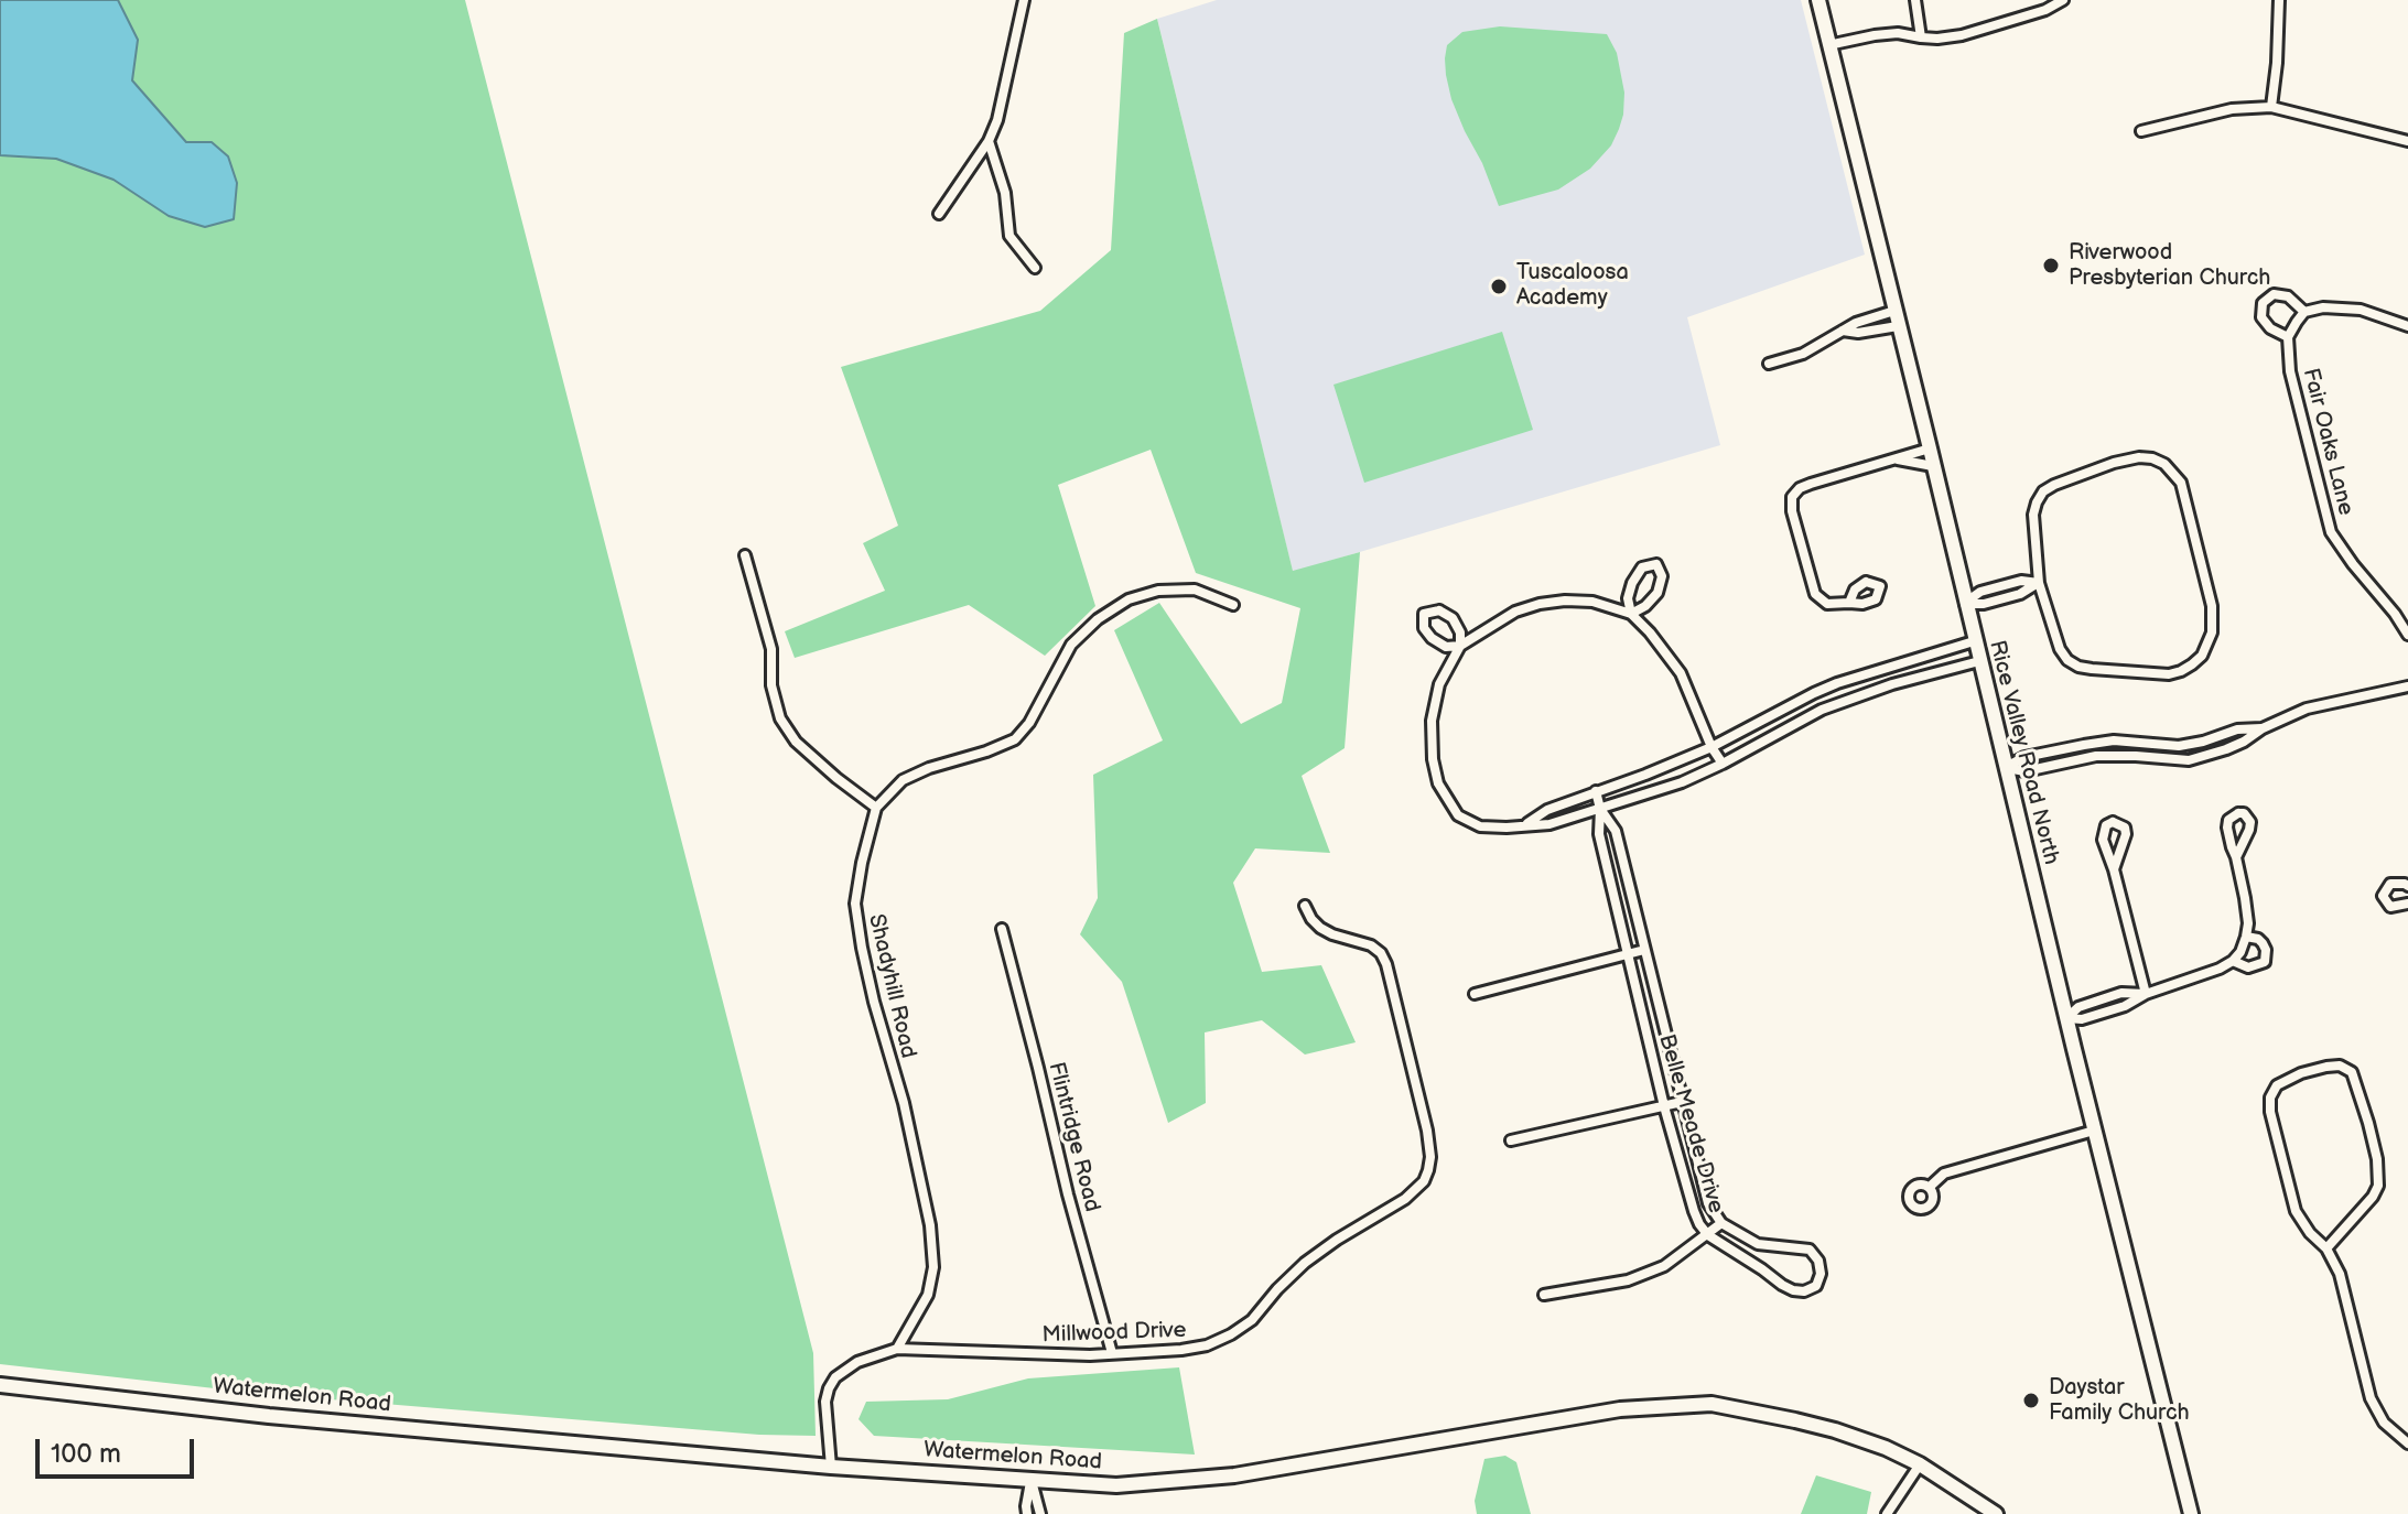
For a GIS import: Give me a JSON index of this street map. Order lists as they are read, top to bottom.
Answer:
{
  "streets": {
    "main road": ["Rice Valley Road North", "Watermelon Road"],
    "street": [
      "Fair Oaks Lane",
      "Shadyhill Road",
      "Belle Meade Drive",
      "Flintridge Road",
      "Millwood Drive"
    ]
  },
  "crossings": [
    ["Shadyhill Road", "Millwood Drive"],
    ["Flintridge Road", "Millwood Drive"],
    ["Millwood Drive", "Watermelon Road"]
  ],
  "places": ["Riverwood Presbyterian Church", "Tuscaloosa Academy", "Daystar Family Church"],
  "scale_bar": "100 m"
}
